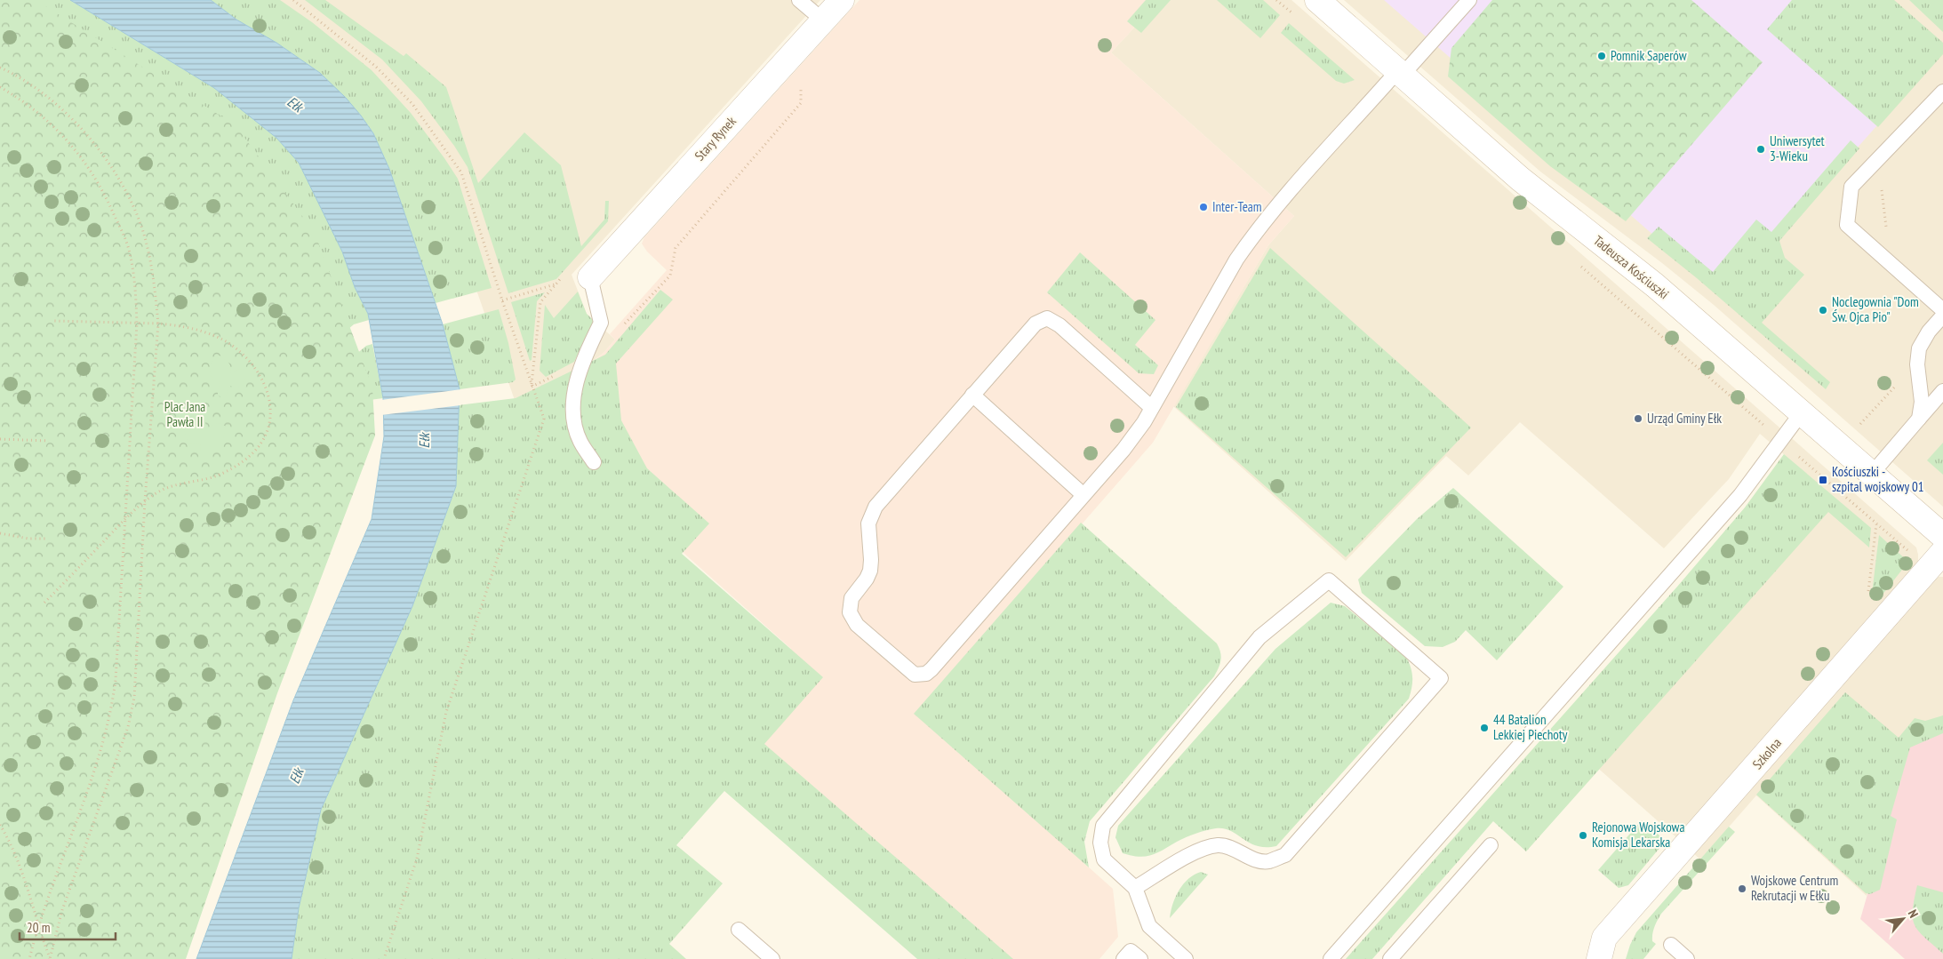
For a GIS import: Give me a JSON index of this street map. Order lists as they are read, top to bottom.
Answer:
{
  "streets": {
    "street": ["Stary Rynek", "Tadeusza Kościuszki", "Szkolna"]
  },
  "water": ["Ełk"],
  "parks": ["Plac Jana Pawła II"],
  "places": {
    "other": [
      "Pomnik Saperów",
      "Uniwersytet 3-Wieku",
      "Inter-Team",
      "Noclegownia \"Dom Św. Ojca Pio\"",
      "Urząd Gminy Ełk",
      "44 Batalion Lekkiej Piechoty",
      "Rejonowa Wojskowa Komisja Lekarska",
      "Wojskowe Centrum Rekrutacji w Ełku"
    ],
    "transit": ["Kościuszki - szpital wojskowy 01"]
  },
  "scale_bar": "20 m",
  "north": "top right"
}
